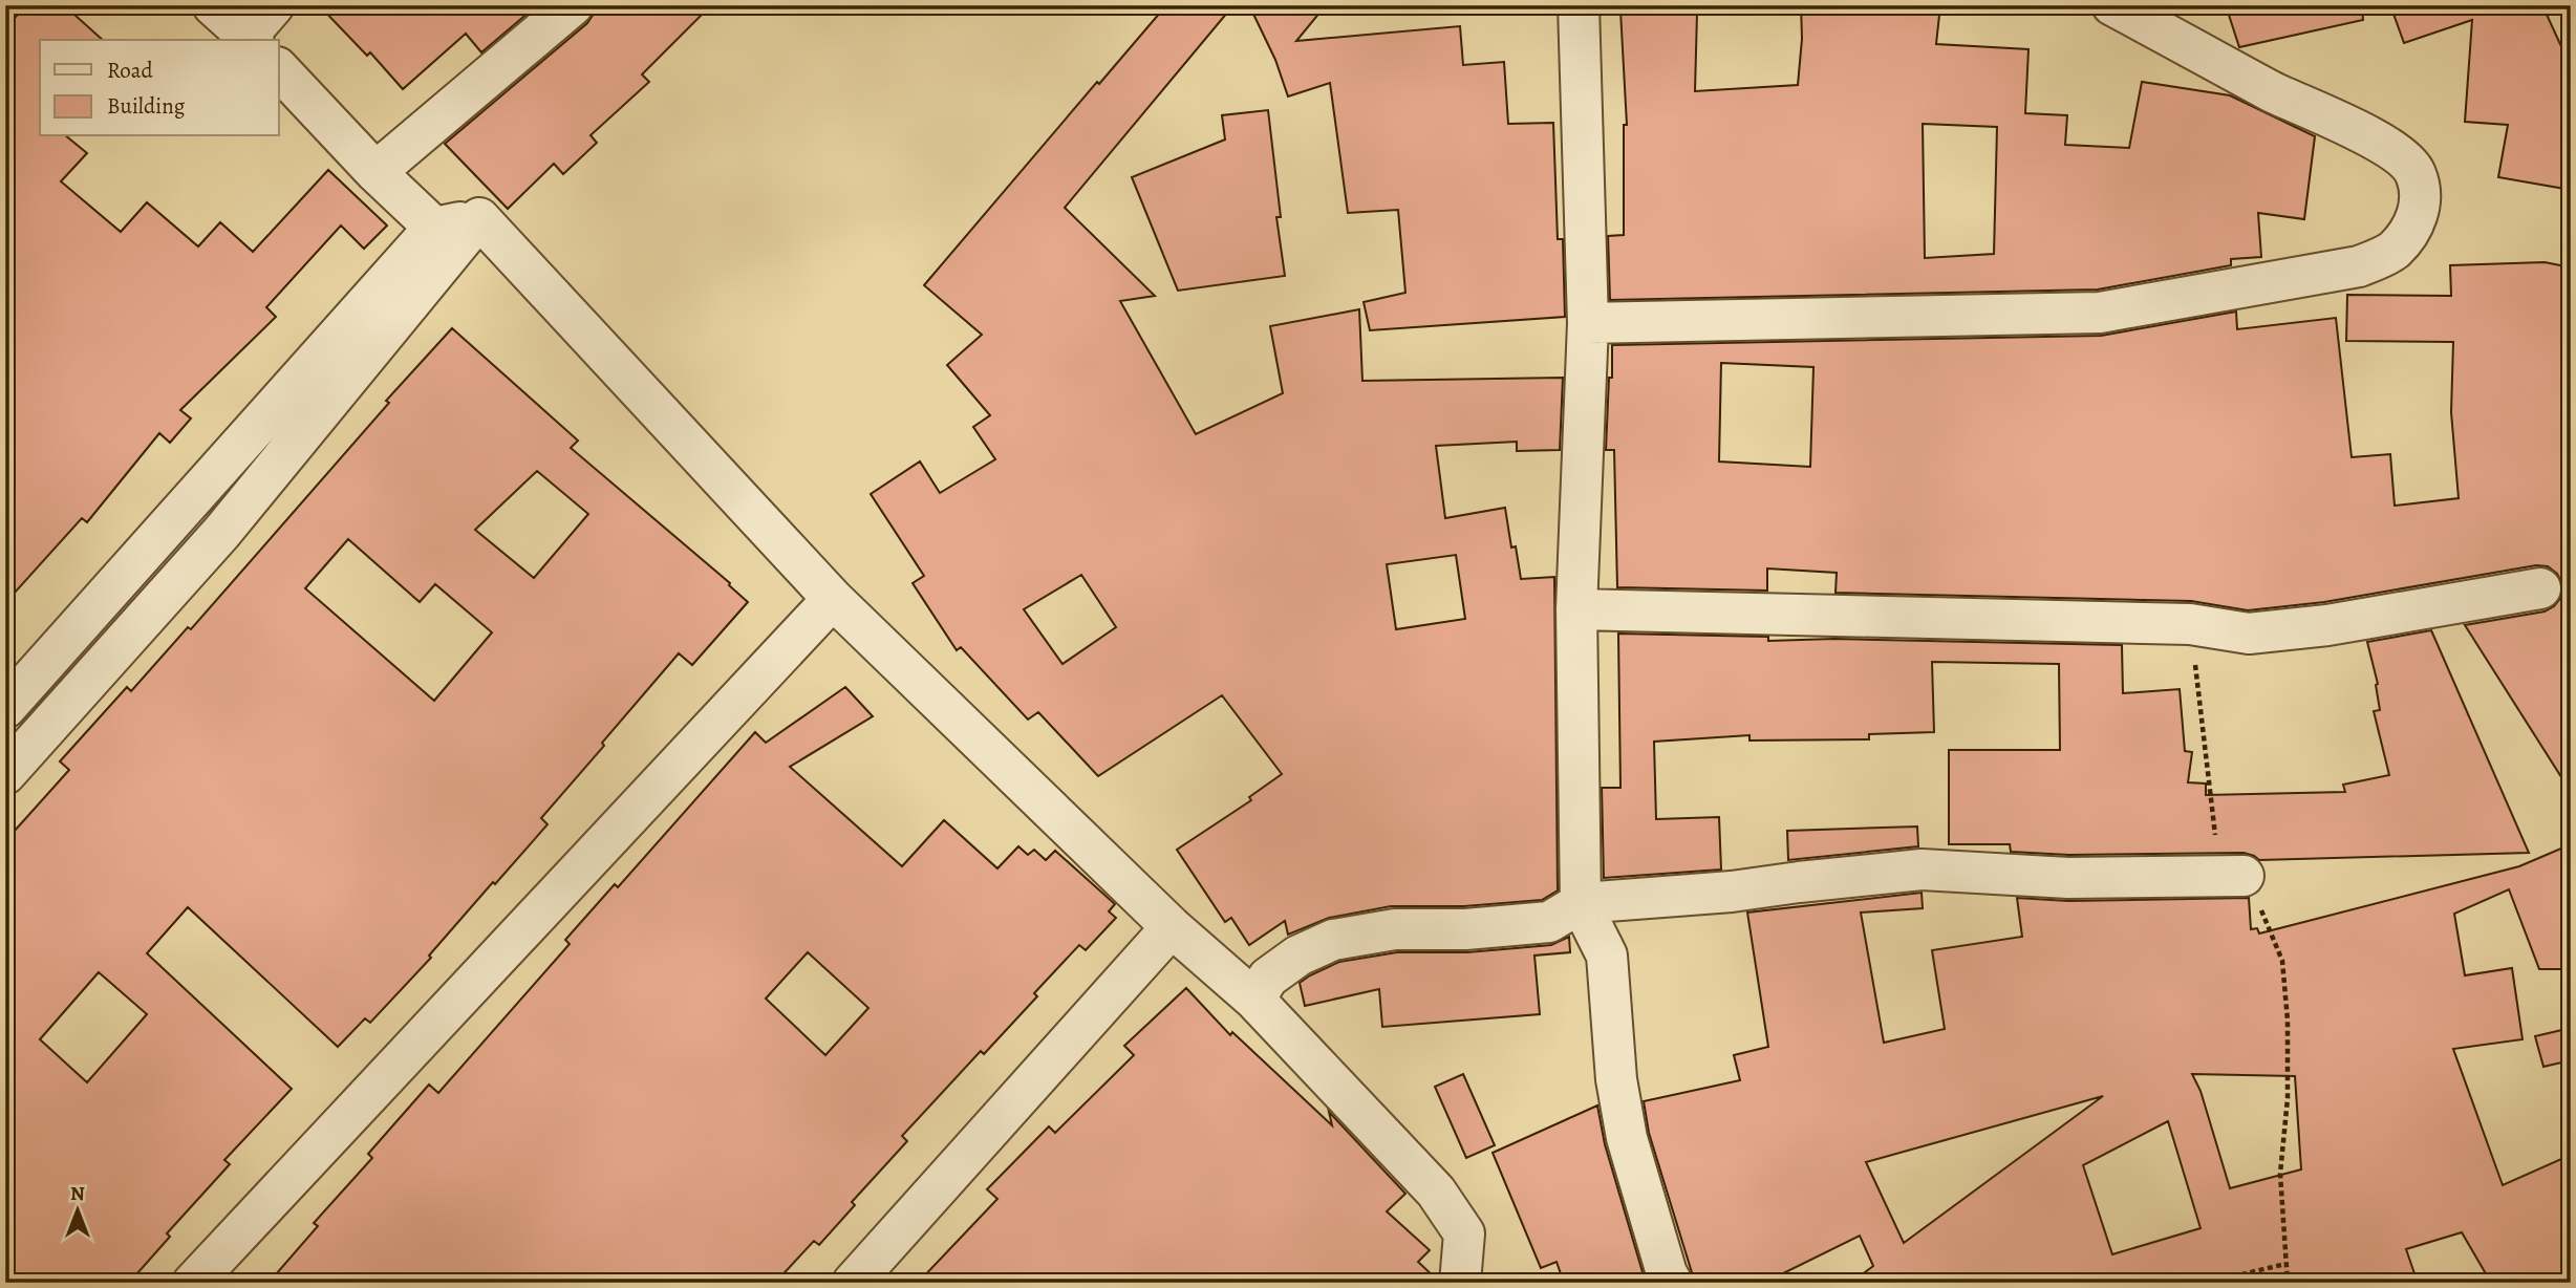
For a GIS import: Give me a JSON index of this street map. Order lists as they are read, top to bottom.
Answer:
{
  "legend": ["Road", "Building"],
  "north": "top"
}
